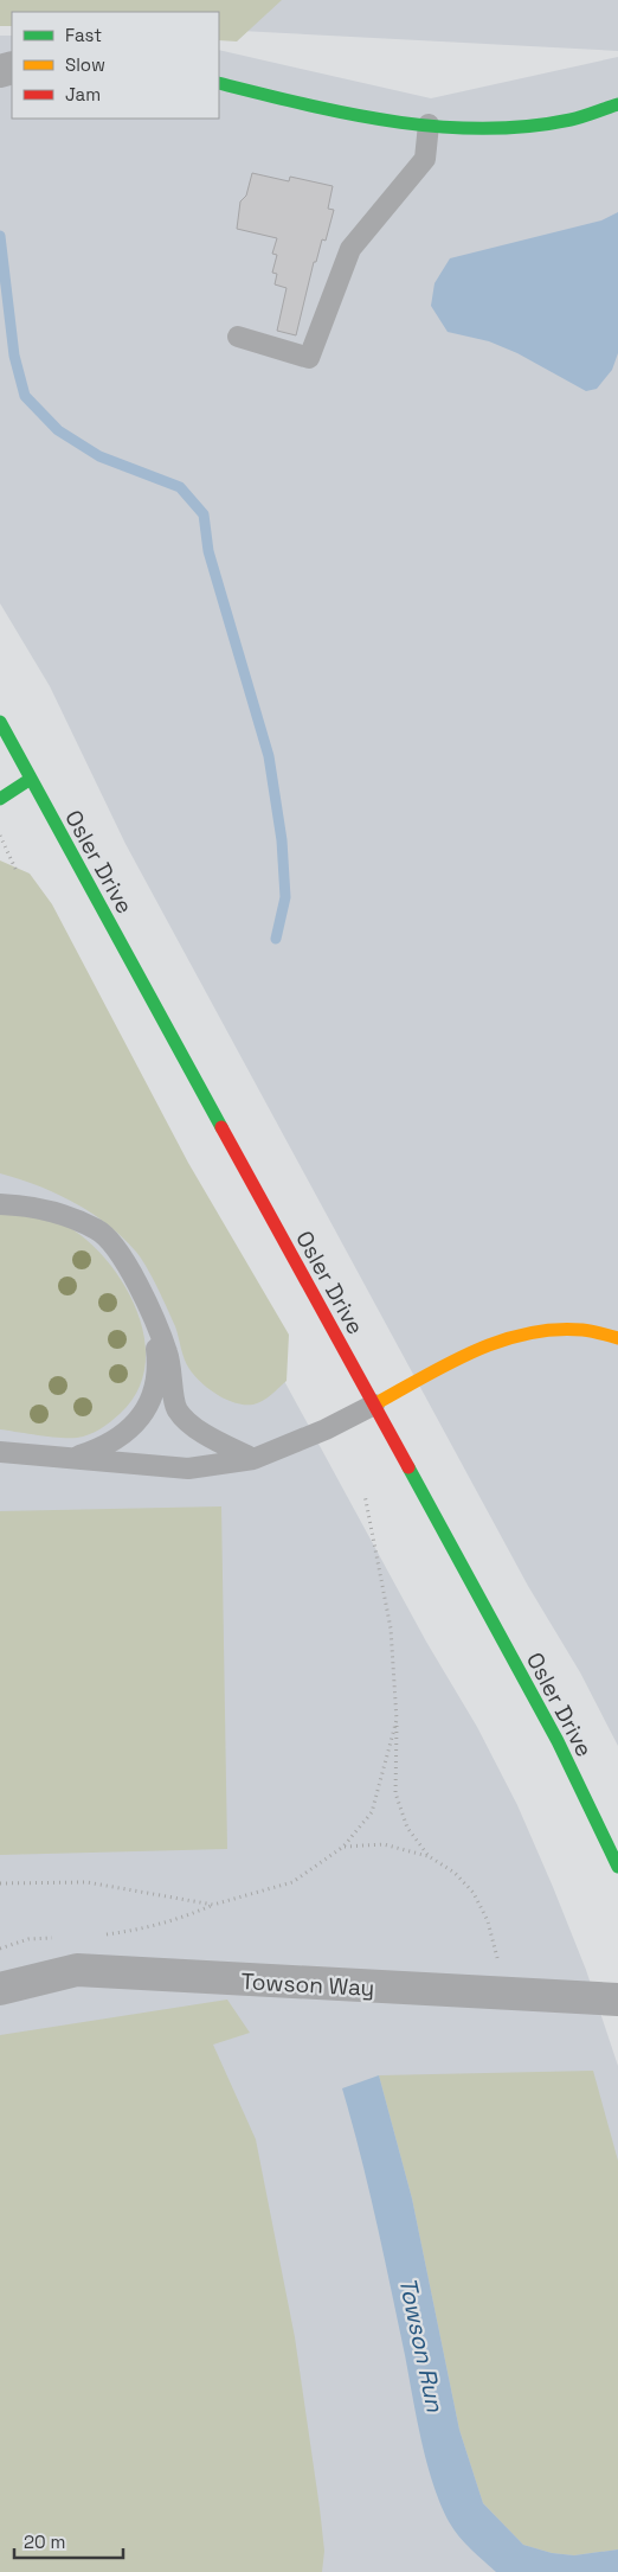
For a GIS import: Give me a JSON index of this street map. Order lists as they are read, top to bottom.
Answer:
{
  "streets": {
    "street": ["Osler Drive", "Towson Way"]
  },
  "water": ["Towson Run"],
  "legend": ["Fast", "Slow", "Jam"],
  "scale_bar": "20 m"
}
